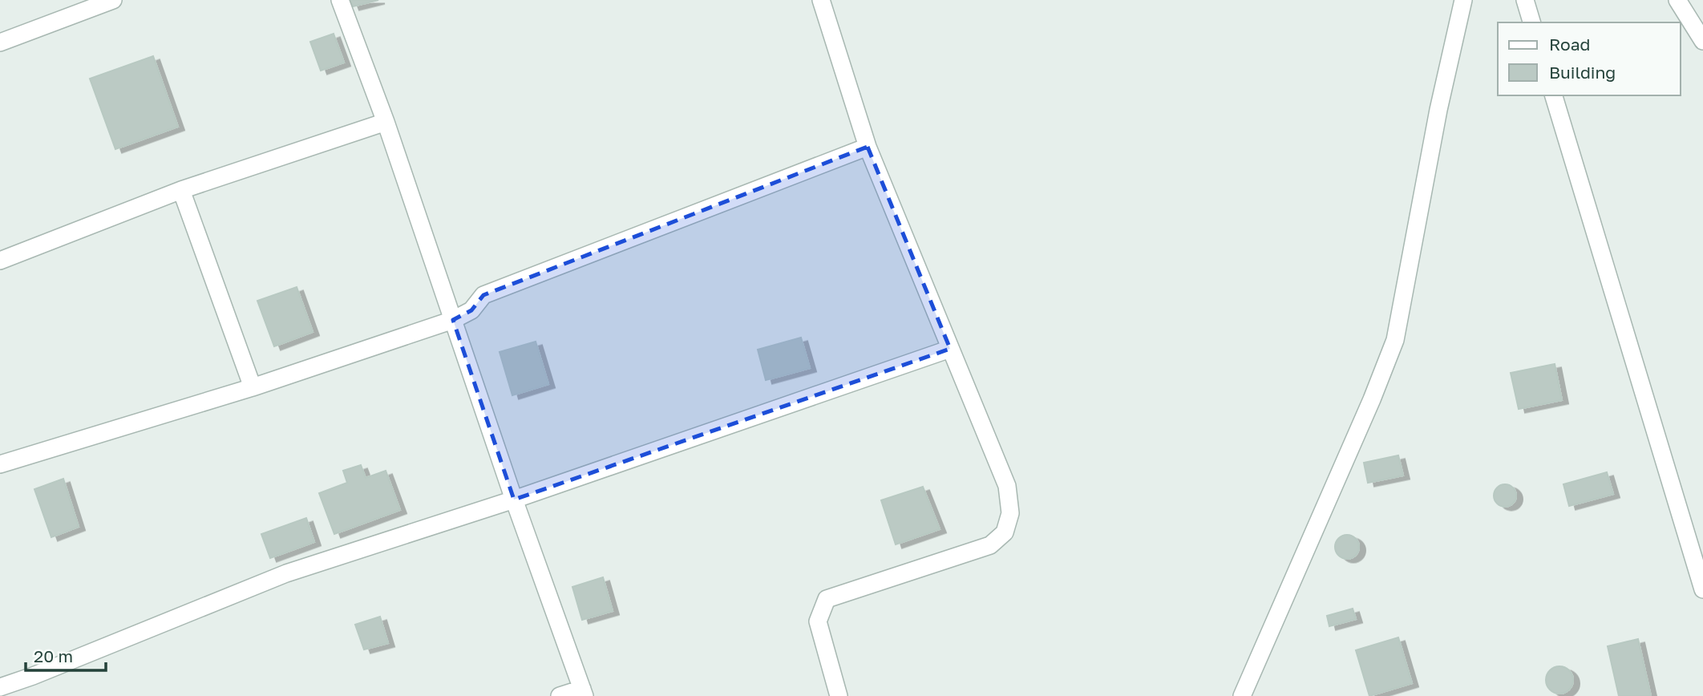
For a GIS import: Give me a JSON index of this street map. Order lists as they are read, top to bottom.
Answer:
{
  "legend": ["Road", "Building"],
  "scale_bar": "20 m"
}
